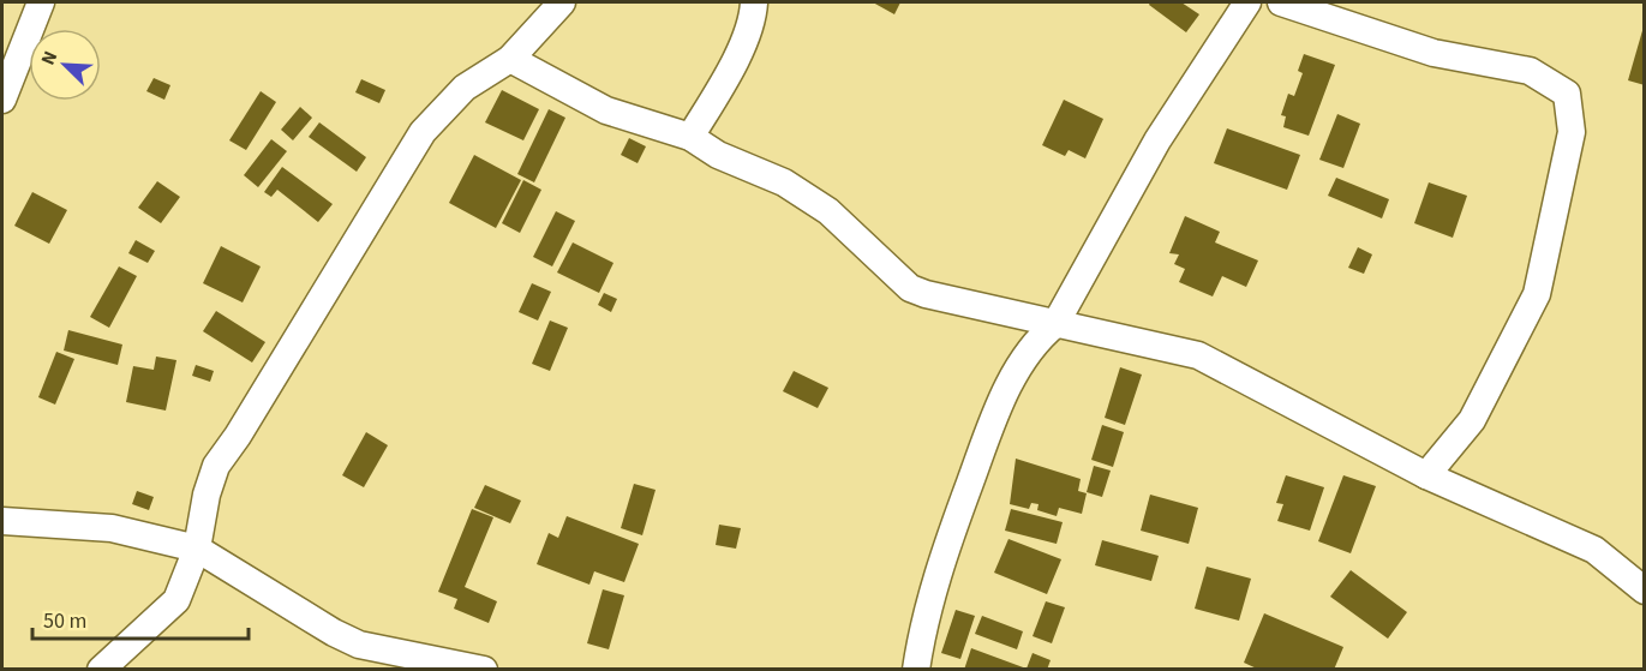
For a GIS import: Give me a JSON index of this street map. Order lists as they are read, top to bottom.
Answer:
{
  "scale_bar": "50 m",
  "north": "top left"
}
